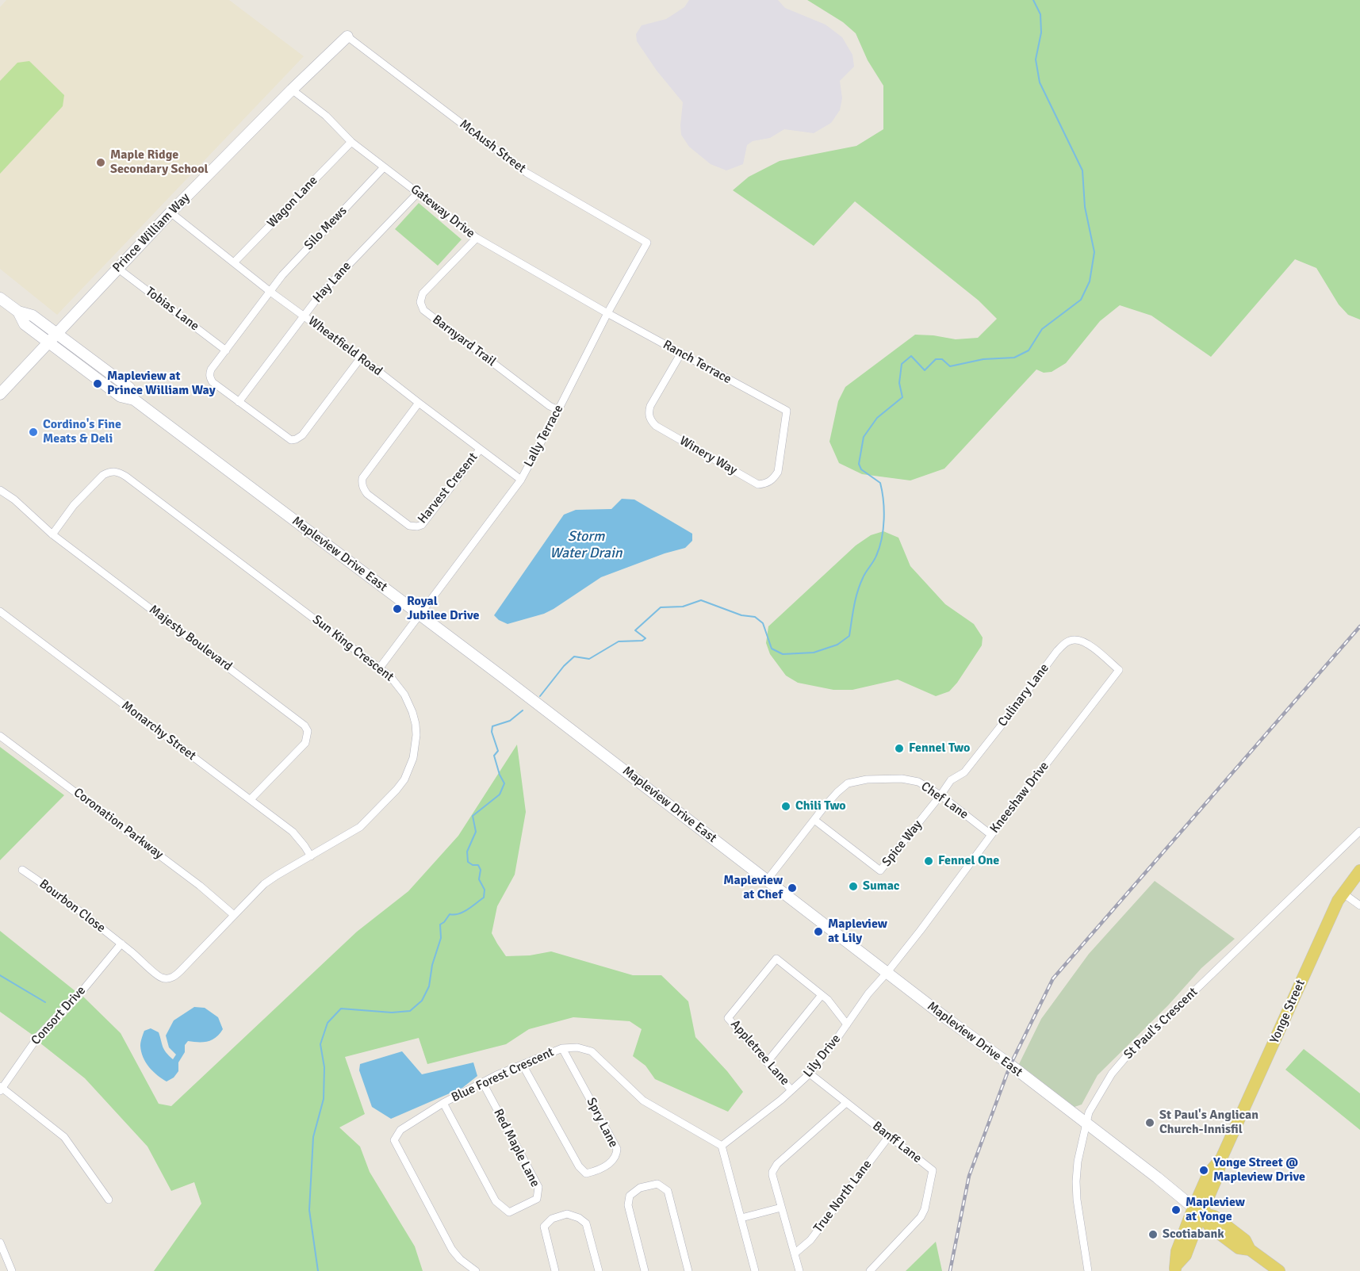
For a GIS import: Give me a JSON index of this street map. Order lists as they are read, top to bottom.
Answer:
{
  "streets": {
    "main road": ["Prince William Way", "Mapleview Drive East", "Yonge Street"],
    "street": [
      "McAush Street",
      "Wagon Lane",
      "Gateway Drive",
      "Silo Mews",
      "Hay Lane",
      "Tobias Lane",
      "Barnyard Trail",
      "Wheatfield Road",
      "Ranch Terrace",
      "Lally Terrace",
      "Winery Way",
      "Harvest Cresent",
      "Majesty Boulevard",
      "Sun King Crescent",
      "Culinary Lane",
      "Monarchy Street",
      "Kneeshaw Drive",
      "Chef Lane",
      "Coronation Parkway",
      "Spice Way",
      "Bourbon Close",
      "Consort Drive",
      "St Paul's Crescent",
      "Appletree Lane",
      "Lily Drive",
      "Blue Forest Crescent",
      "Spry Lane",
      "Banff Lane",
      "Red Maple Lane",
      "True North Lane"
    ]
  },
  "crossings": [
    ["McAush Street", "Prince William Way"],
    ["McAush Street", "Lally Terrace"],
    ["Wagon Lane", "Gateway Drive"],
    ["Wagon Lane", "Wheatfield Road"],
    ["Gateway Drive", "Silo Mews"],
    ["Gateway Drive", "Prince William Way"],
    ["Gateway Drive", "Hay Lane"],
    ["Gateway Drive", "Barnyard Trail"],
    ["Gateway Drive", "Ranch Terrace"],
    ["Gateway Drive", "Lally Terrace"],
    ["Silo Mews", "Hay Lane"],
    ["Silo Mews", "Tobias Lane"],
    ["Silo Mews", "Wheatfield Road"],
    ["Prince William Way", "Tobias Lane"],
    ["Prince William Way", "Wheatfield Road"],
    ["Prince William Way", "Mapleview Drive East"],
    ["Hay Lane", "Wheatfield Road"],
    ["Barnyard Trail", "Lally Terrace"],
    ["Wheatfield Road", "Lally Terrace"],
    ["Wheatfield Road", "Harvest Cresent"],
    ["Ranch Terrace", "Lally Terrace"],
    ["Ranch Terrace", "Winery Way"],
    ["Lally Terrace", "Mapleview Drive East"],
    ["Mapleview Drive East", "Kneeshaw Drive"],
    ["Mapleview Drive East", "Chef Lane"],
    ["Mapleview Drive East", "Yonge Street"],
    ["Mapleview Drive East", "St Paul's Crescent"],
    ["Mapleview Drive East", "Lily Drive"],
    ["Majesty Boulevard", "Sun King Crescent"],
    ["Majesty Boulevard", "Monarchy Street"],
    ["Sun King Crescent", "Monarchy Street"],
    ["Sun King Crescent", "Coronation Parkway"],
    ["Sun King Crescent", "Bourbon Close"],
    ["Sun King Crescent", "Consort Drive"],
    ["Culinary Lane", "Kneeshaw Drive"],
    ["Culinary Lane", "Chef Lane"],
    ["Culinary Lane", "Spice Way"],
    ["Kneeshaw Drive", "Chef Lane"],
    ["Kneeshaw Drive", "Lily Drive"],
    ["Chef Lane", "Spice Way"],
    ["Bourbon Close", "Consort Drive"],
    ["Appletree Lane", "Lily Drive"],
    ["Lily Drive", "Blue Forest Crescent"],
    ["Lily Drive", "Banff Lane"],
    ["Blue Forest Crescent", "Spry Lane"],
    ["Blue Forest Crescent", "Red Maple Lane"],
    ["Banff Lane", "True North Lane"]
  ],
  "water": ["Storm Water Drain"],
  "places": [
    "Maple Ridge Secondary School",
    "Mapleview at Prince William Way",
    "Cordino's Fine Meats & Deli",
    "Royal Jubilee Drive",
    "Fennel Two",
    "Chili Two",
    "Fennel One",
    "Sumac",
    "Mapleview at Chef",
    "Mapleview at Lily",
    "St Paul's Anglican Church-Innisfil",
    "Yonge Street @ Mapleview Drive",
    "Mapleview at Yonge",
    "Scotiabank"
  ]
}
